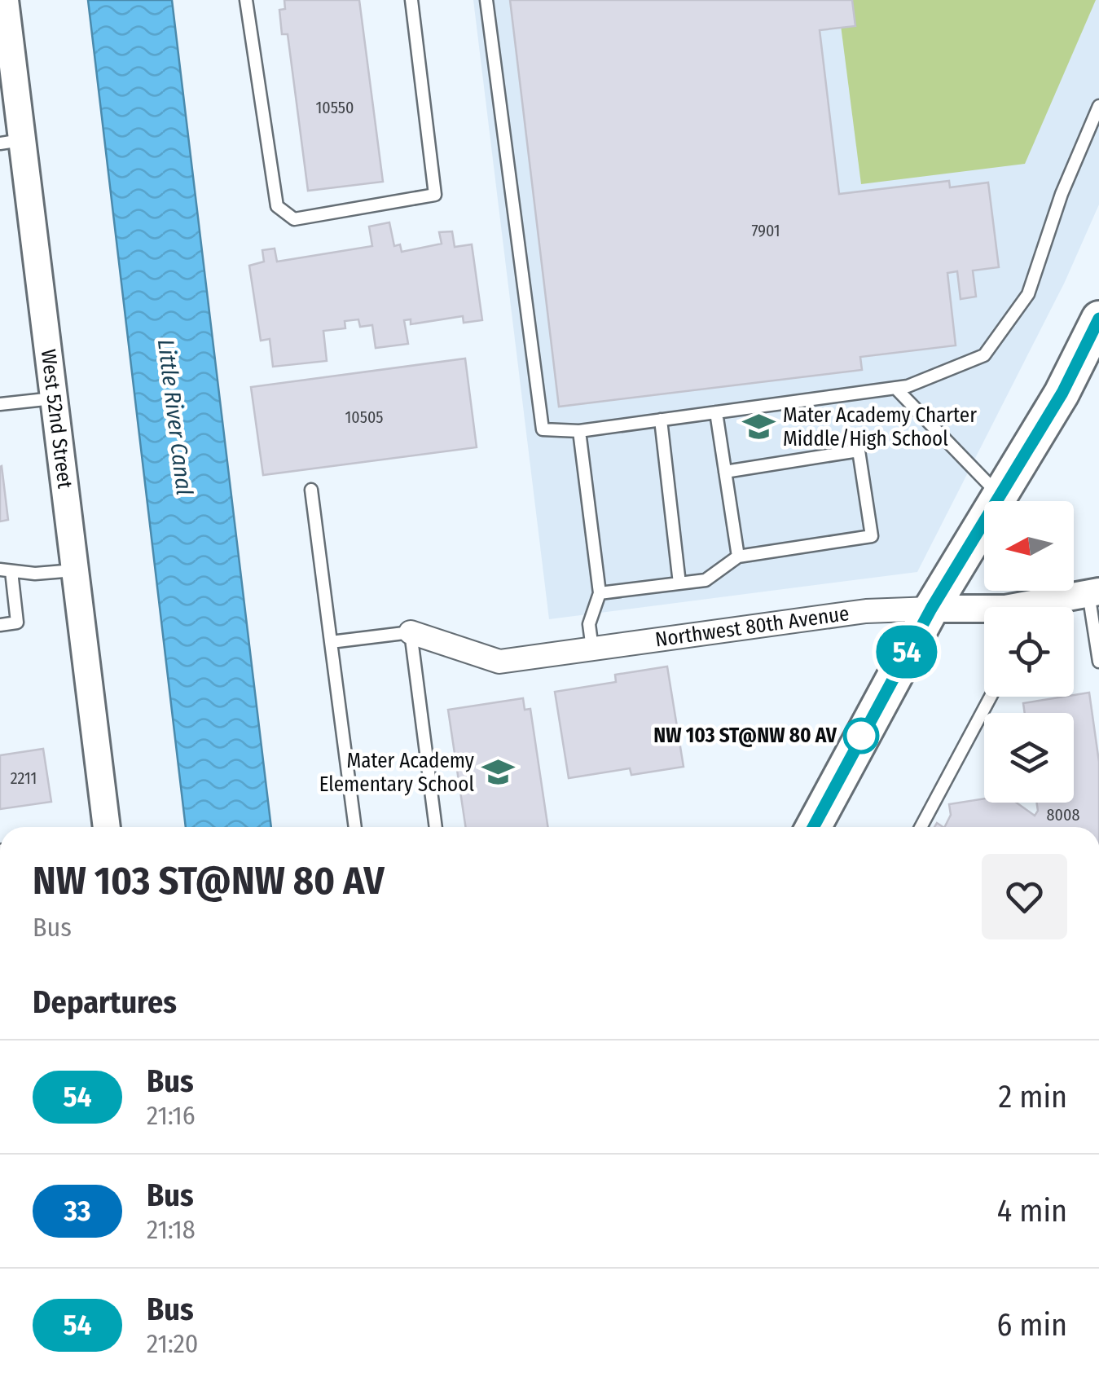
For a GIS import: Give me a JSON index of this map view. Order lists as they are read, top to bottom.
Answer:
{
  "streets": {
    "street": ["West 52nd Street", "Northwest 80th Avenue"]
  },
  "water": ["Little River Canal"],
  "places": {
    "school or university": ["Mater Academy Charter Middle/High School", "Mater Academy Elementary School"],
    "other": ["NW 103 ST@NW 80 AV"]
  },
  "lines": ["bus line 54"],
  "house_numbers": [
    "10550",
    "7901",
    "10505",
    "2211",
    "8008"
  ],
  "north": "left",
  "page": {
    "on_map": "54",
    "heading": [
      ["NW 103 ST@NW 80 AV", "Bus"],
      "Departures"
    ],
    "list": [
      {
        "mark": "54",
        "name": "Bus",
        "note": "21:16",
        "value": "2 min"
      },
      {
        "mark": "33",
        "name": "Bus",
        "note": "21:18",
        "value": "4 min"
      },
      {
        "mark": "54",
        "name": "Bus",
        "note": "21:20",
        "value": "6 min"
      }
    ]
  }
}
